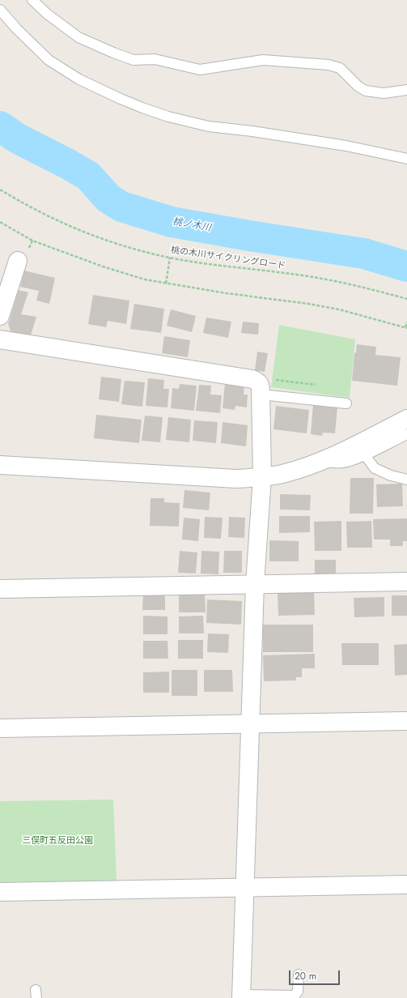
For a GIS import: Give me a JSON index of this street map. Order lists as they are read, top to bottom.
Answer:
{
  "streets": {
    "path": ["桃の木川サイクリングロード"]
  },
  "water": ["桃ノ木川"],
  "parks": ["三俣町五反田公園"],
  "scale_bar": "20 m"
}
